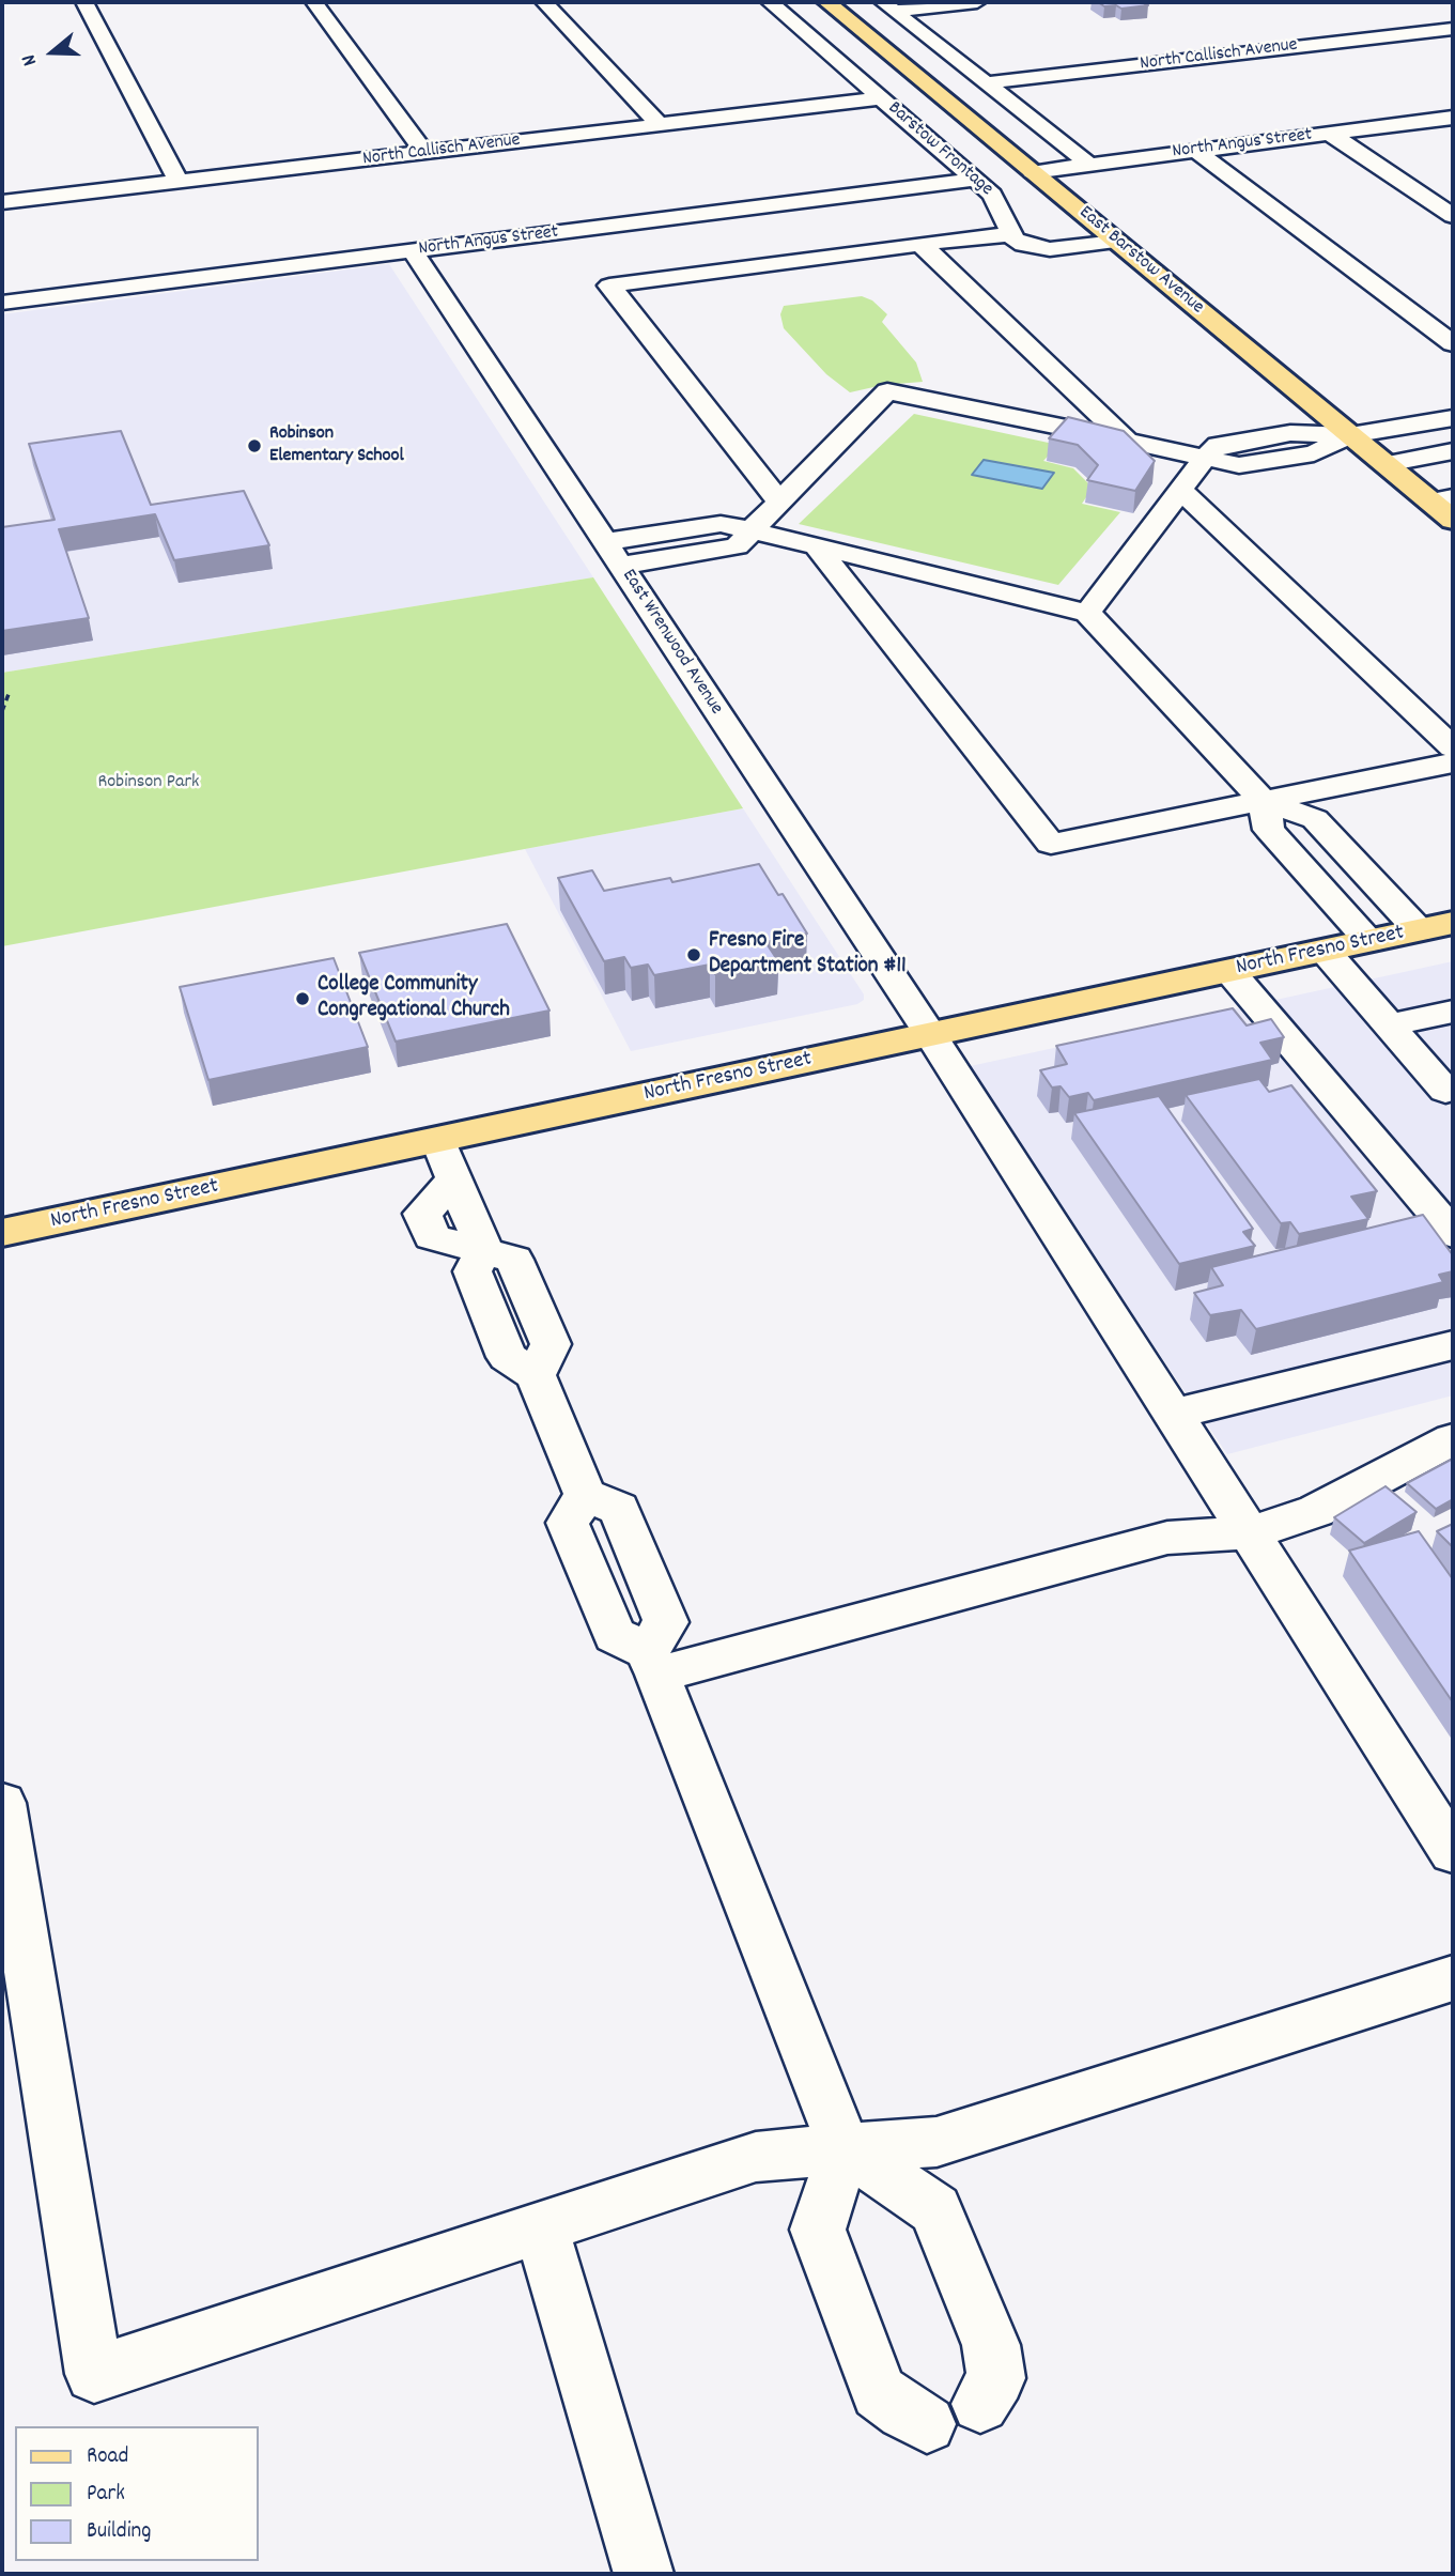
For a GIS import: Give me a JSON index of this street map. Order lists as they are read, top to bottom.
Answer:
{
  "streets": {
    "main road": ["East Barstow Avenue", "North Fresno Street"],
    "street": [
      "North Callisch Avenue",
      "North Angus Street",
      "Barstow Frontage",
      "East Wrenwood Avenue"
    ]
  },
  "crossings": [
    ["North Callisch Avenue", "Barstow Frontage"],
    ["North Angus Street", "Barstow Frontage"],
    ["North Angus Street", "East Barstow Avenue"],
    ["North Angus Street", "East Wrenwood Avenue"],
    ["East Wrenwood Avenue", "North Fresno Street"]
  ],
  "parks": ["Robinson Park"],
  "places": ["Robinson Elementary School", "Fresno Fire Department Station #11", "College Community Congregational Church"],
  "legend": ["Road", "Park", "Building"],
  "north": "left"
}
